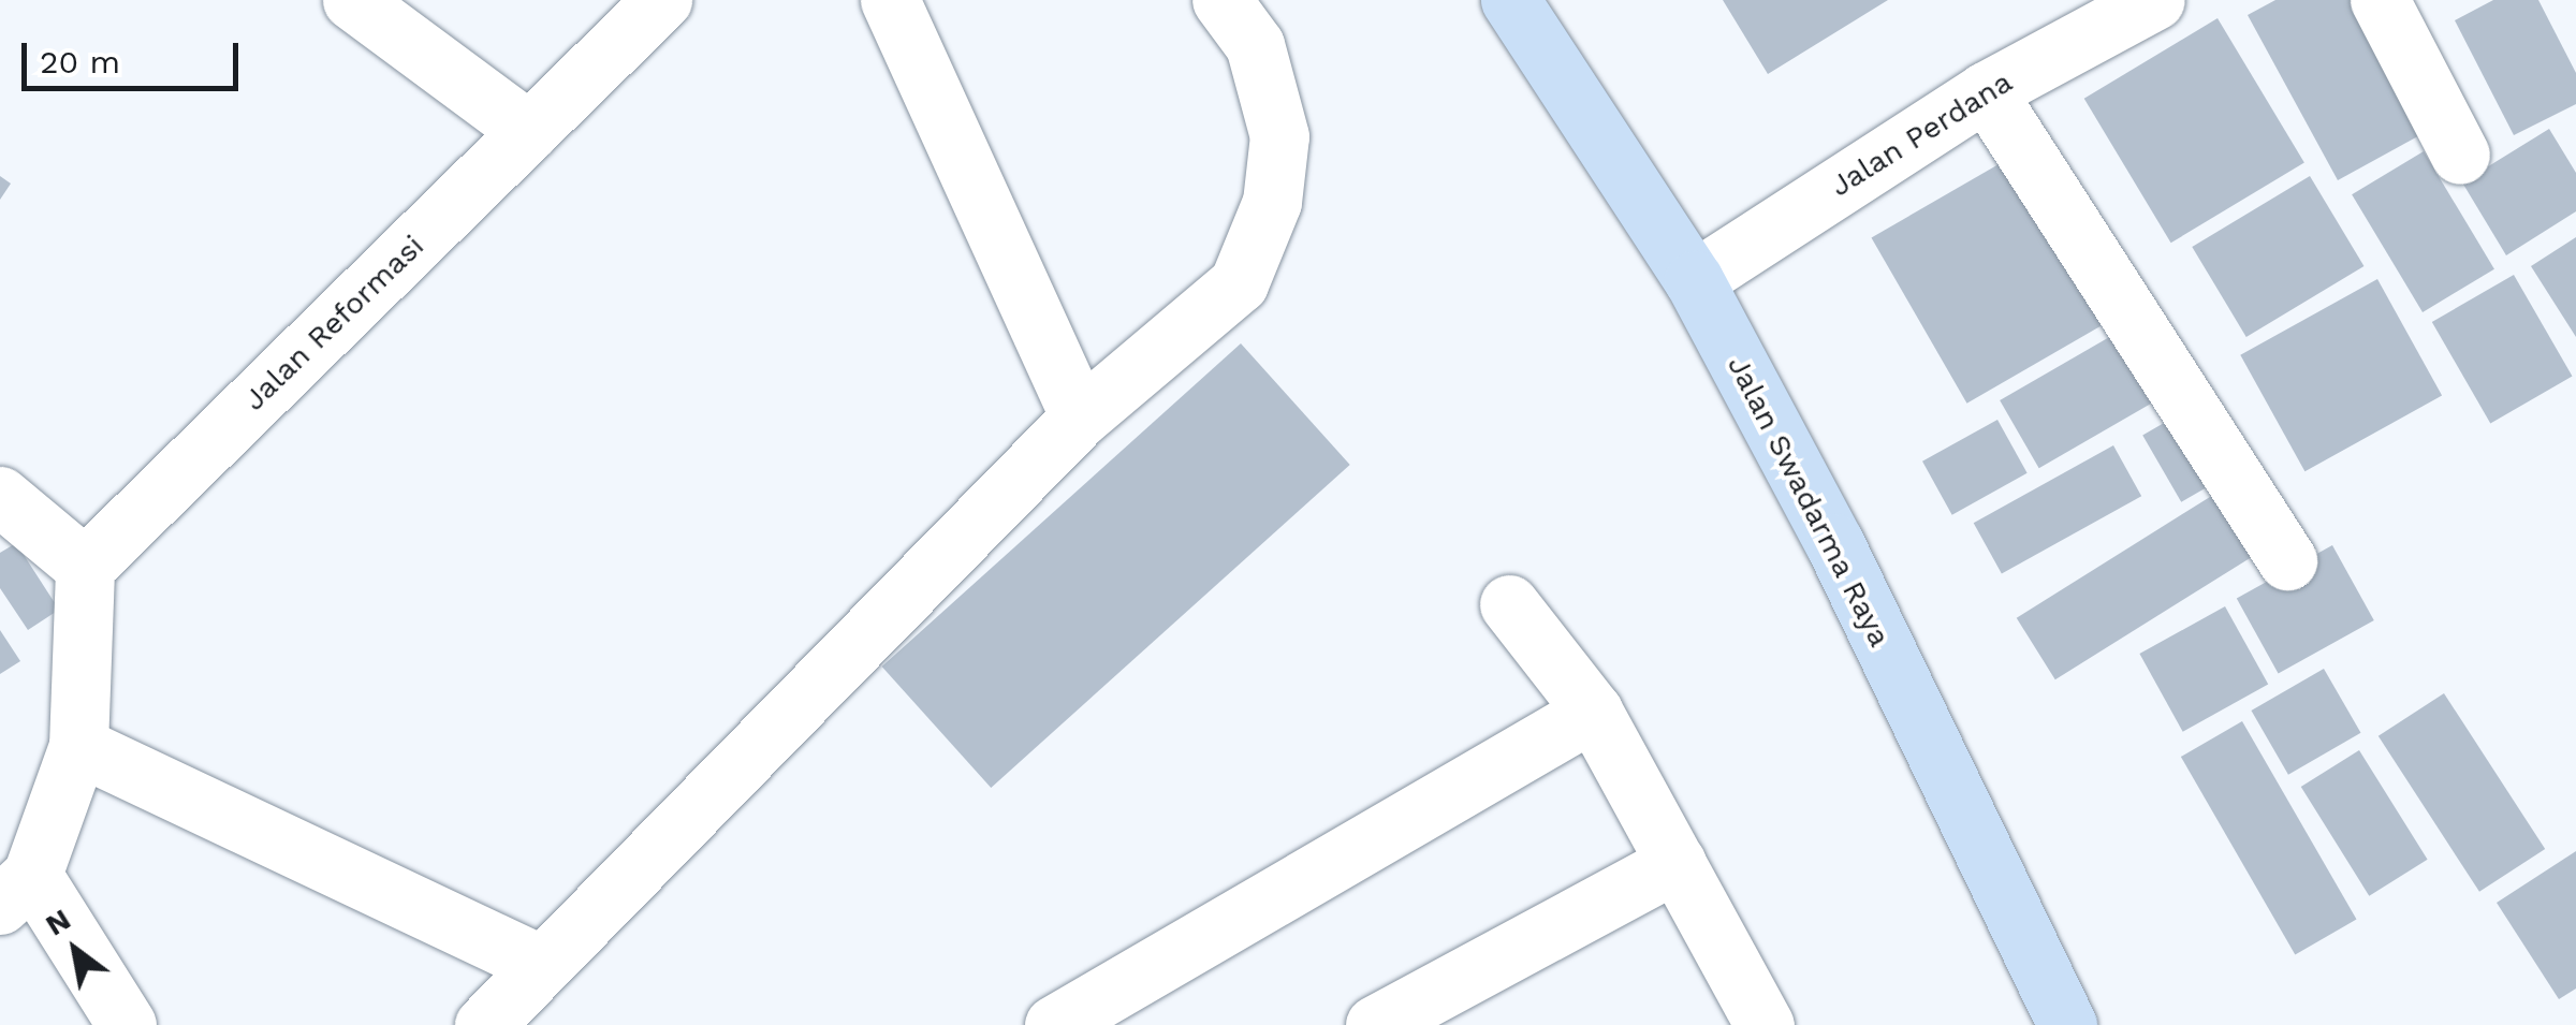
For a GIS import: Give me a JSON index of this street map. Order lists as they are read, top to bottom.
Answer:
{
  "streets": {
    "main road": ["Jalan Swadarma Raya"],
    "street": ["Jalan Perdana", "Jalan Reformasi"]
  },
  "crossings": [
    ["Jalan Perdana", "Jalan Swadarma Raya"]
  ],
  "scale_bar": "20 m",
  "north": "top left"
}
